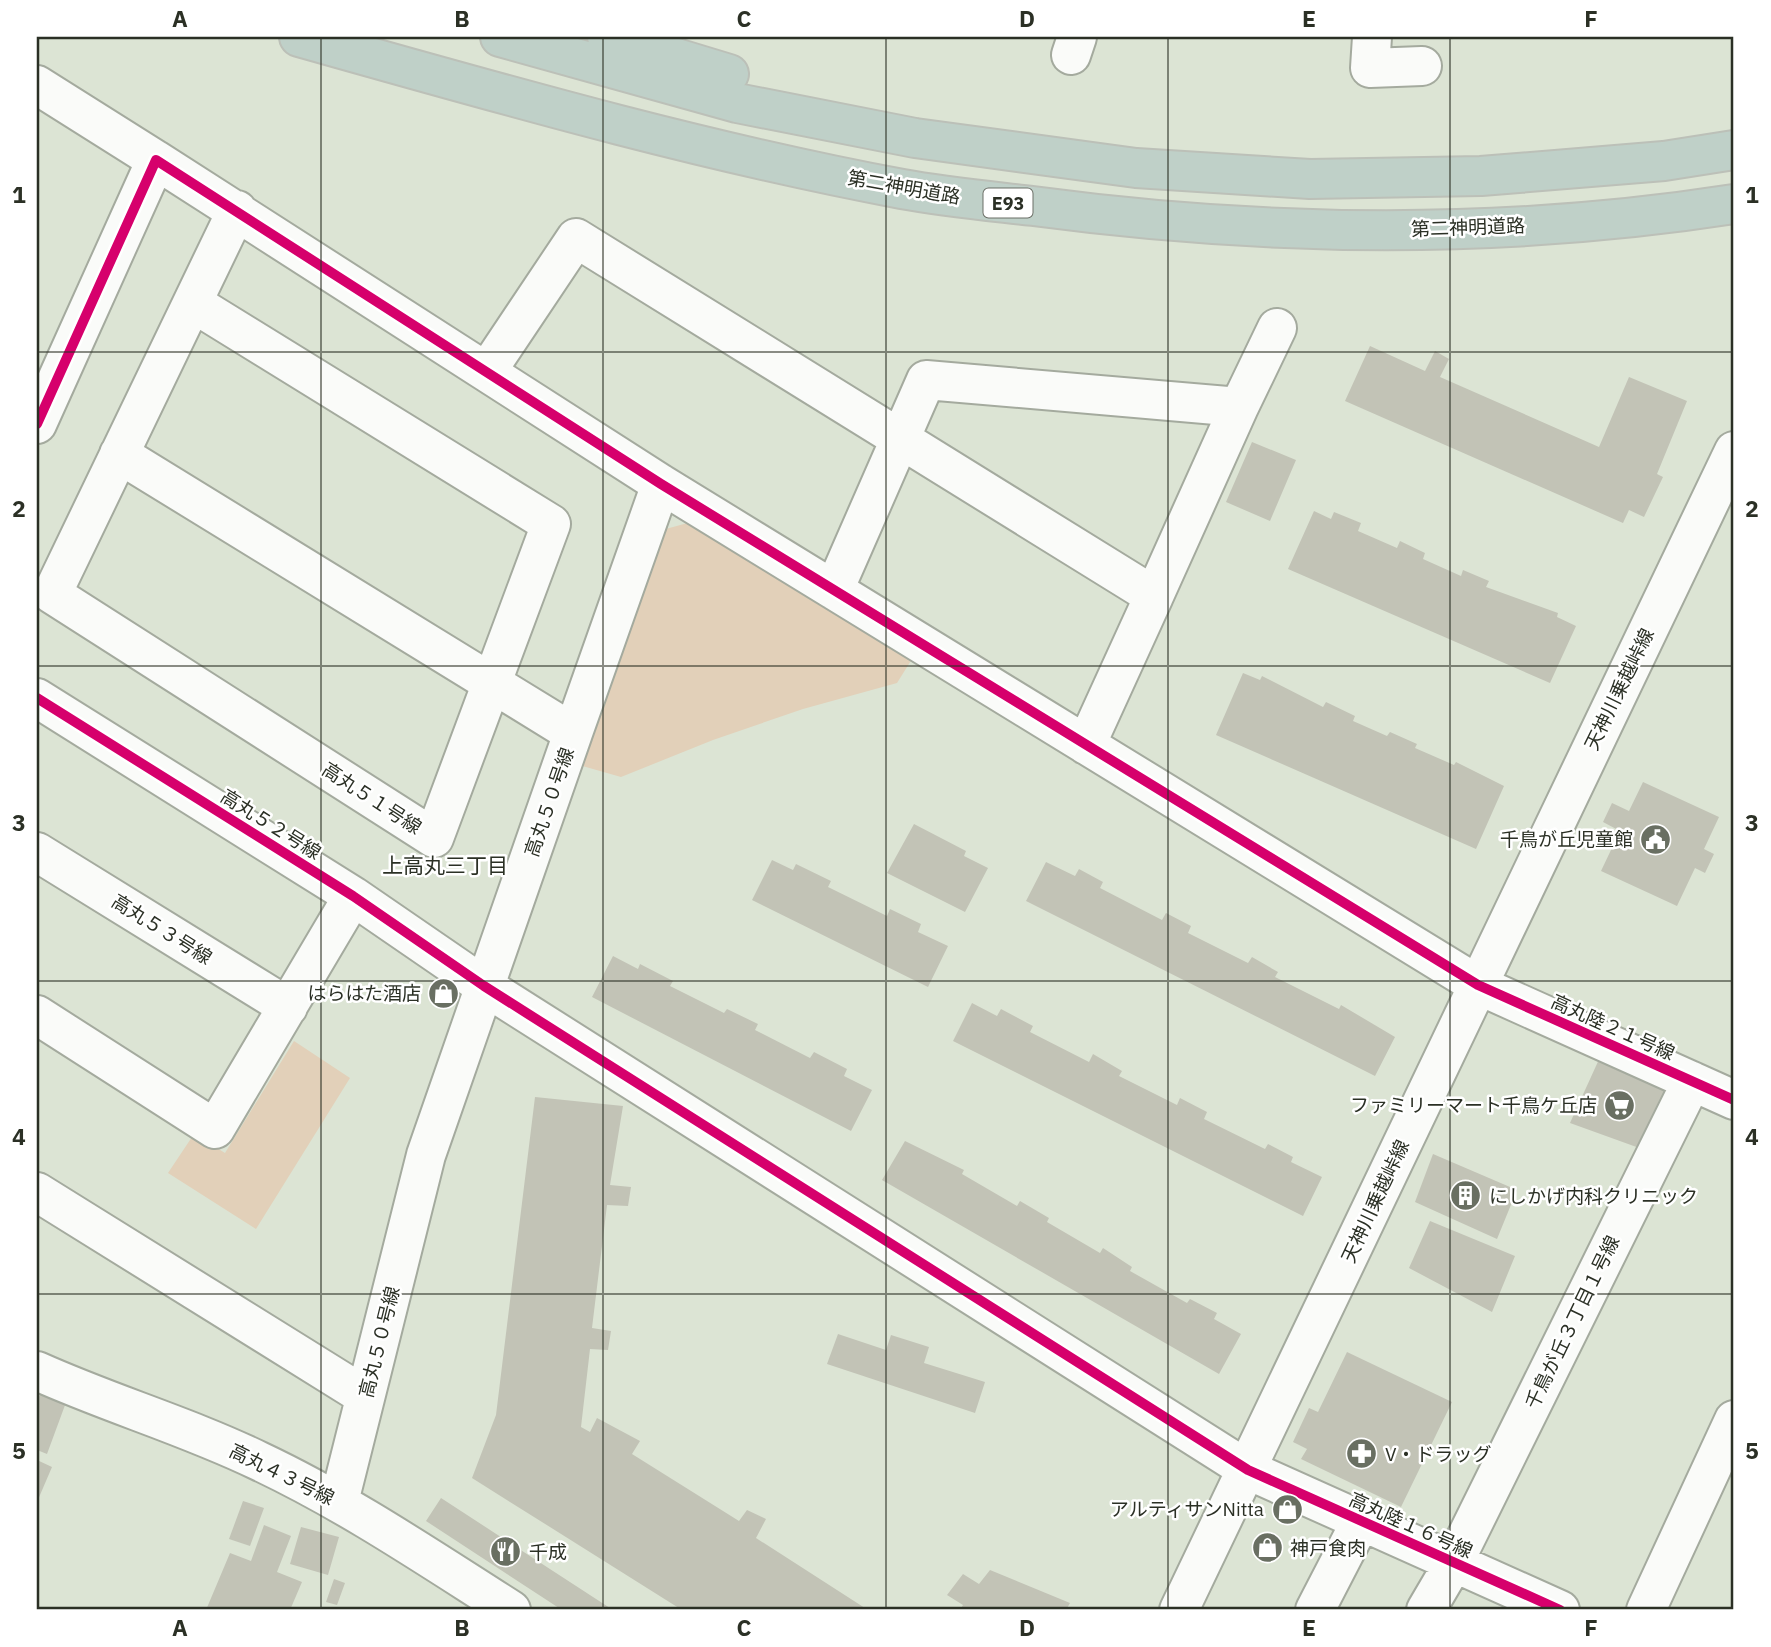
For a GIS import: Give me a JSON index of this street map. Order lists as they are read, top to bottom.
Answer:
{
  "streets": {
    "highway": ["第二神明道路", "E93"],
    "street": [
      "天神川乗越峠線",
      "高丸５１号線",
      "高丸５０号線",
      "高丸５２号線",
      "高丸５３号線",
      "高丸陸２１号線",
      "千鳥が丘３丁目１号線",
      "高丸４３号線",
      "高丸陸１６号線"
    ]
  },
  "crossings": [
    ["天神川乗越峠線", "高丸陸２１号線"],
    ["天神川乗越峠線", "高丸陸１６号線"],
    ["高丸５１号線", "高丸５０号線"],
    ["高丸５１号線", "高丸陸２１号線"],
    ["高丸５０号線", "高丸５２号線"],
    ["高丸５０号線", "高丸４３号線"],
    ["高丸５０号線", "高丸陸１６号線"],
    ["高丸５２号線", "高丸陸１６号線"],
    ["高丸陸２１号線", "千鳥が丘３丁目１号線"],
    ["千鳥が丘３丁目１号線", "高丸陸１６号線"]
  ],
  "districts": ["上高丸三丁目"],
  "places": {
    "public building": ["千鳥が丘児童館"],
    "shop": ["はらはた酒店", "アルティサンNitta", "神戸食肉"],
    "supermarket": ["ファミリーマート千鳥ケ丘店"],
    "building": ["にしかげ内科クリニック"],
    "pharmacy": ["V・ドラッグ"],
    "restaurant": ["千成"]
  },
  "grid": {
    "columns": [
      "A",
      "B",
      "C",
      "D",
      "E",
      "F"
    ],
    "rows": [
      "1",
      "2",
      "3",
      "4",
      "5"
    ]
  }
}
